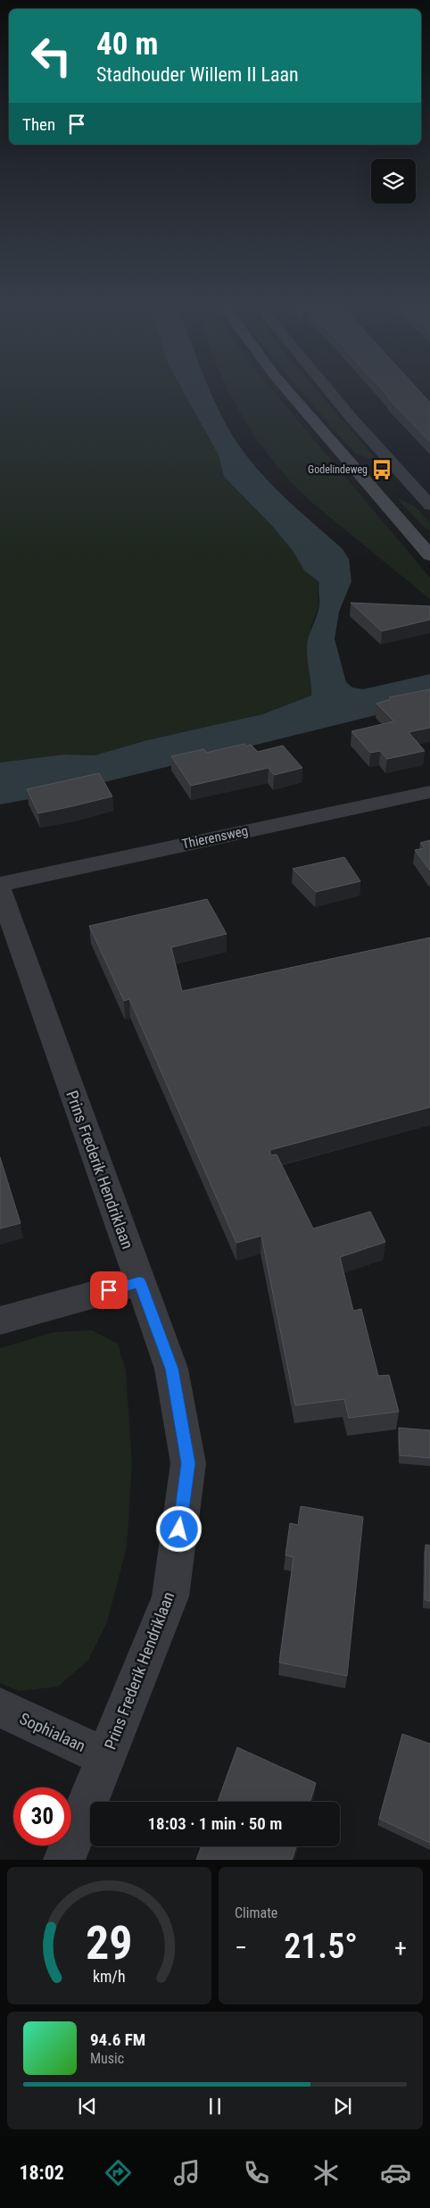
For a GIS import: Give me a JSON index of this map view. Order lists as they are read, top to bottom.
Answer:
{
  "streets": {
    "street": ["Thierensweg", "Prins Frederik Hendriklaan", "Sophialaan"]
  },
  "crossings": [
    ["Prins Frederik Hendriklaan", "Sophialaan"]
  ],
  "places": {
    "bus stop": ["Godelindeweg"]
  },
  "page": {
    "turn": ["40 m", "Stadhouder Willem II Laan"],
    "then": "Then",
    "limit": "30",
    "trip": "18:03 · 1 min · 50 m",
    "tile": "Climate",
    "heat": ["−", "21.5°", "+"],
    "song": ["94.6 FM", "Music"],
    "tabs": "18:02",
    "gauge": ["29", "km/h"]
  }
}
